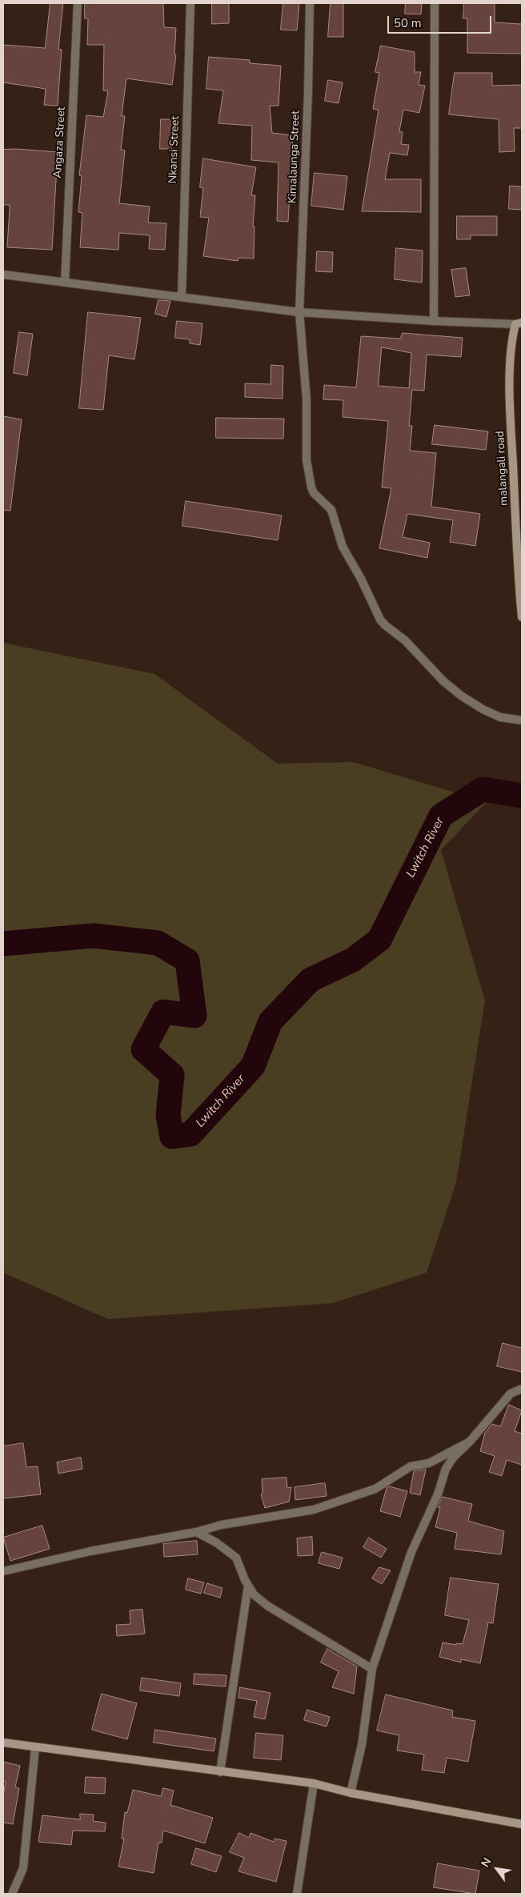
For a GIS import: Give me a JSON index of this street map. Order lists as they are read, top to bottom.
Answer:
{
  "streets": {
    "street": [
      "Angaza Street",
      "Nkansi Street",
      "Kimalaunga Street",
      "malangali road"
    ]
  },
  "water": ["Lwitch River"],
  "scale_bar": "50 m",
  "north": "top left"
}
